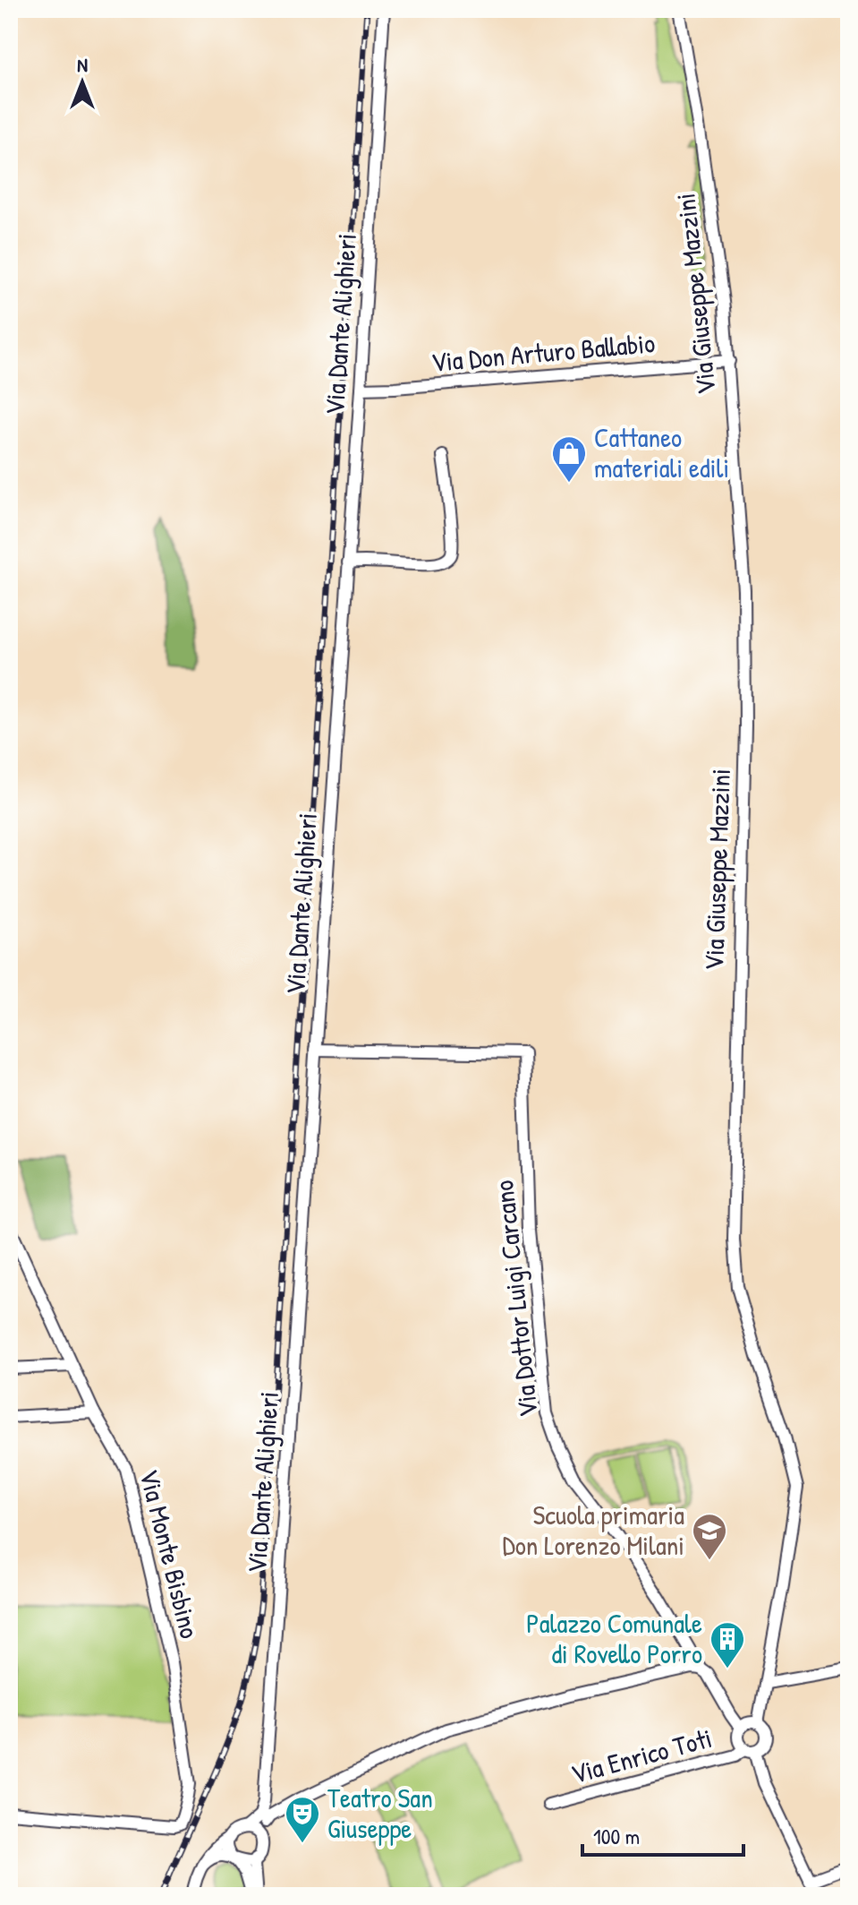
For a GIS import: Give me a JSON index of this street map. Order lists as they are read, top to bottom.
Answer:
{
  "streets": {
    "street": [
      "Via Giuseppe Mazzini",
      "Via Dante Alighieri",
      "Via Don Arturo Ballabio",
      "Via Dottor Luigi Carcano",
      "Via Monte Bisbino",
      "Via Enrico Toti"
    ]
  },
  "crossings": [
    ["Via Giuseppe Mazzini", "Via Don Arturo Ballabio"],
    ["Via Giuseppe Mazzini", "Via Dottor Luigi Carcano"],
    ["Via Giuseppe Mazzini", "Via Enrico Toti"],
    ["Via Dante Alighieri", "Via Don Arturo Ballabio"],
    ["Via Dante Alighieri", "Via Dottor Luigi Carcano"],
    ["Via Dottor Luigi Carcano", "Via Enrico Toti"]
  ],
  "places": {
    "shop": ["Cattaneo materiali edili"],
    "school or university": ["Scuola primaria Don Lorenzo Milani"],
    "building": ["Palazzo Comunale di Rovello Porro"],
    "theatre": ["Teatro San Giuseppe"]
  },
  "scale_bar": "100 m",
  "north": "top"
}
